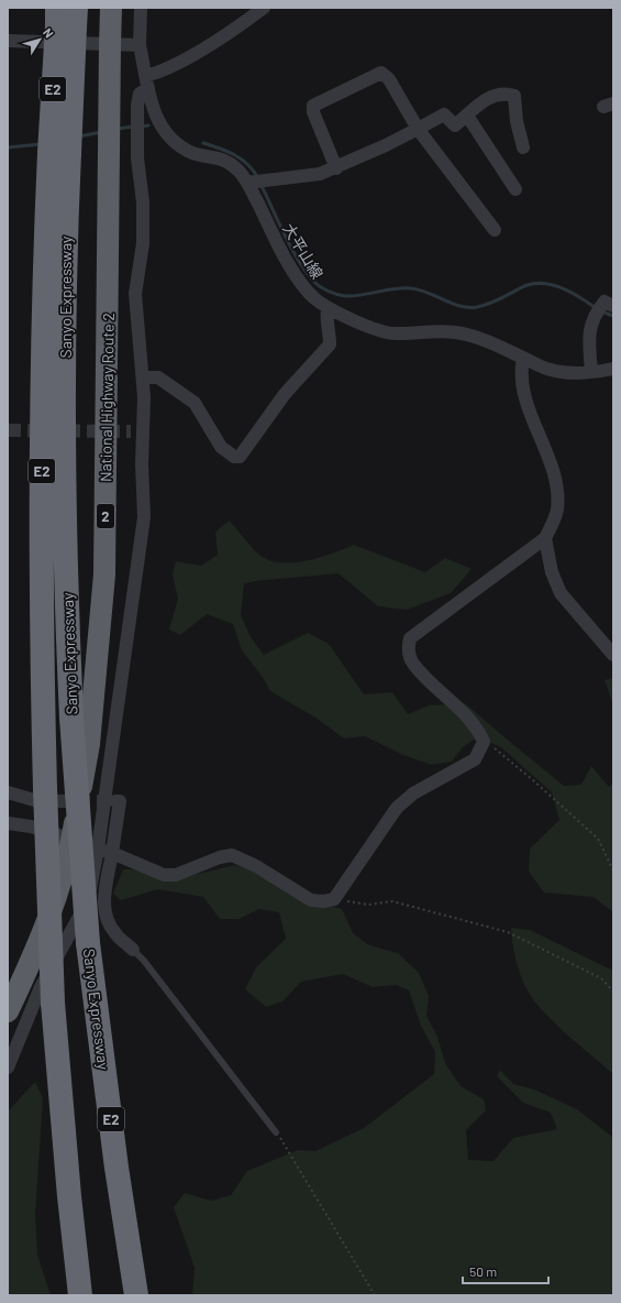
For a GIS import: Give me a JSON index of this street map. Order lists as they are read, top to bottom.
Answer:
{
  "streets": {
    "highway": [
      "E2",
      "Sanyo Expressway",
      "National Highway Route 2",
      "2"
    ],
    "street": ["大平山線"]
  },
  "scale_bar": "50 m",
  "north": "top right"
}
